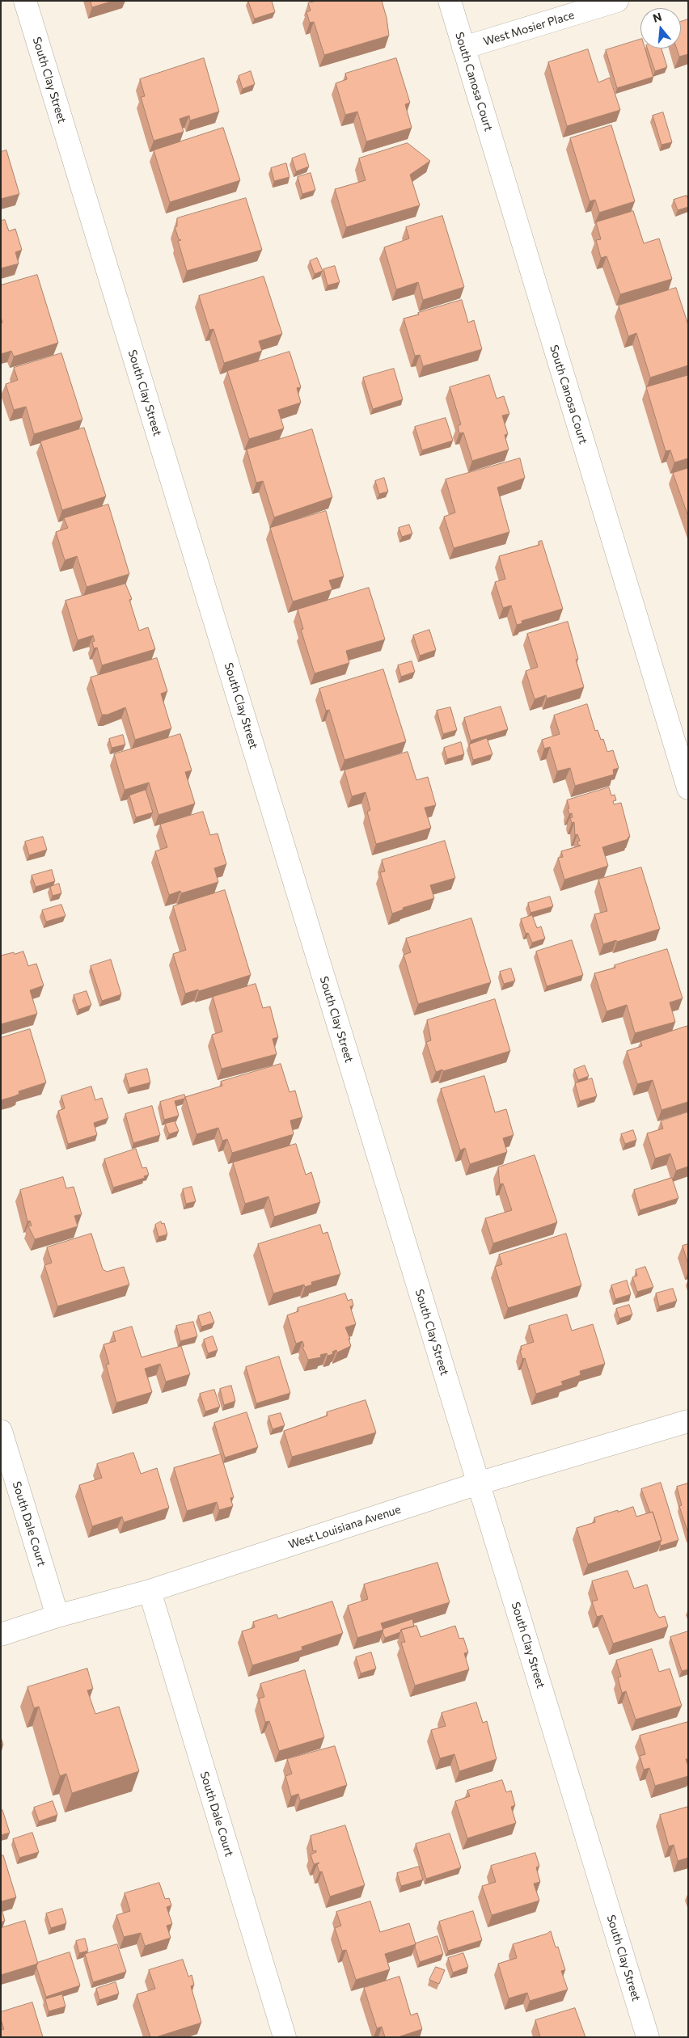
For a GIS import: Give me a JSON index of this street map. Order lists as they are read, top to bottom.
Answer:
{
  "streets": {
    "street": [
      "West Mosier Place",
      "South Clay Street",
      "South Canosa Court",
      "South Dale Court",
      "West Louisiana Avenue"
    ]
  },
  "crossings": [
    ["West Mosier Place", "South Canosa Court"],
    ["South Clay Street", "West Louisiana Avenue"],
    ["South Dale Court", "West Louisiana Avenue"]
  ],
  "north": "top"
}
